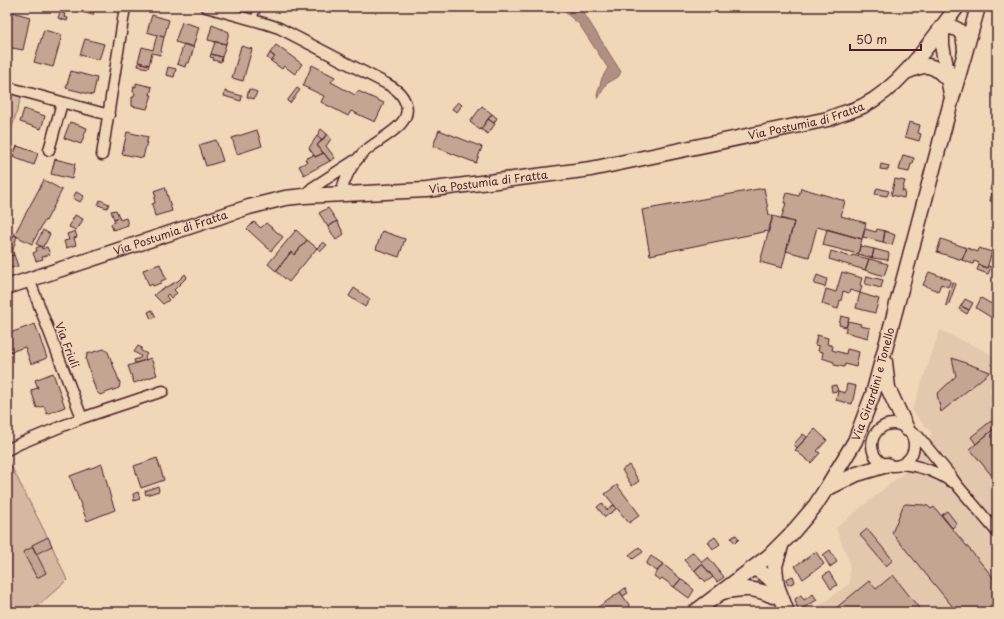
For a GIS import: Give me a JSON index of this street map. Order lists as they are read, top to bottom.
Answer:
{
  "streets": {
    "main road": ["Via Postumia di Fratta", "Via Girardini e Tonello"],
    "street": ["Via Friuli"]
  },
  "crossings": [
    ["Via Postumia di Fratta", "Via Friuli"],
    ["Via Postumia di Fratta", "Via Girardini e Tonello"]
  ],
  "scale_bar": "50 m"
}
